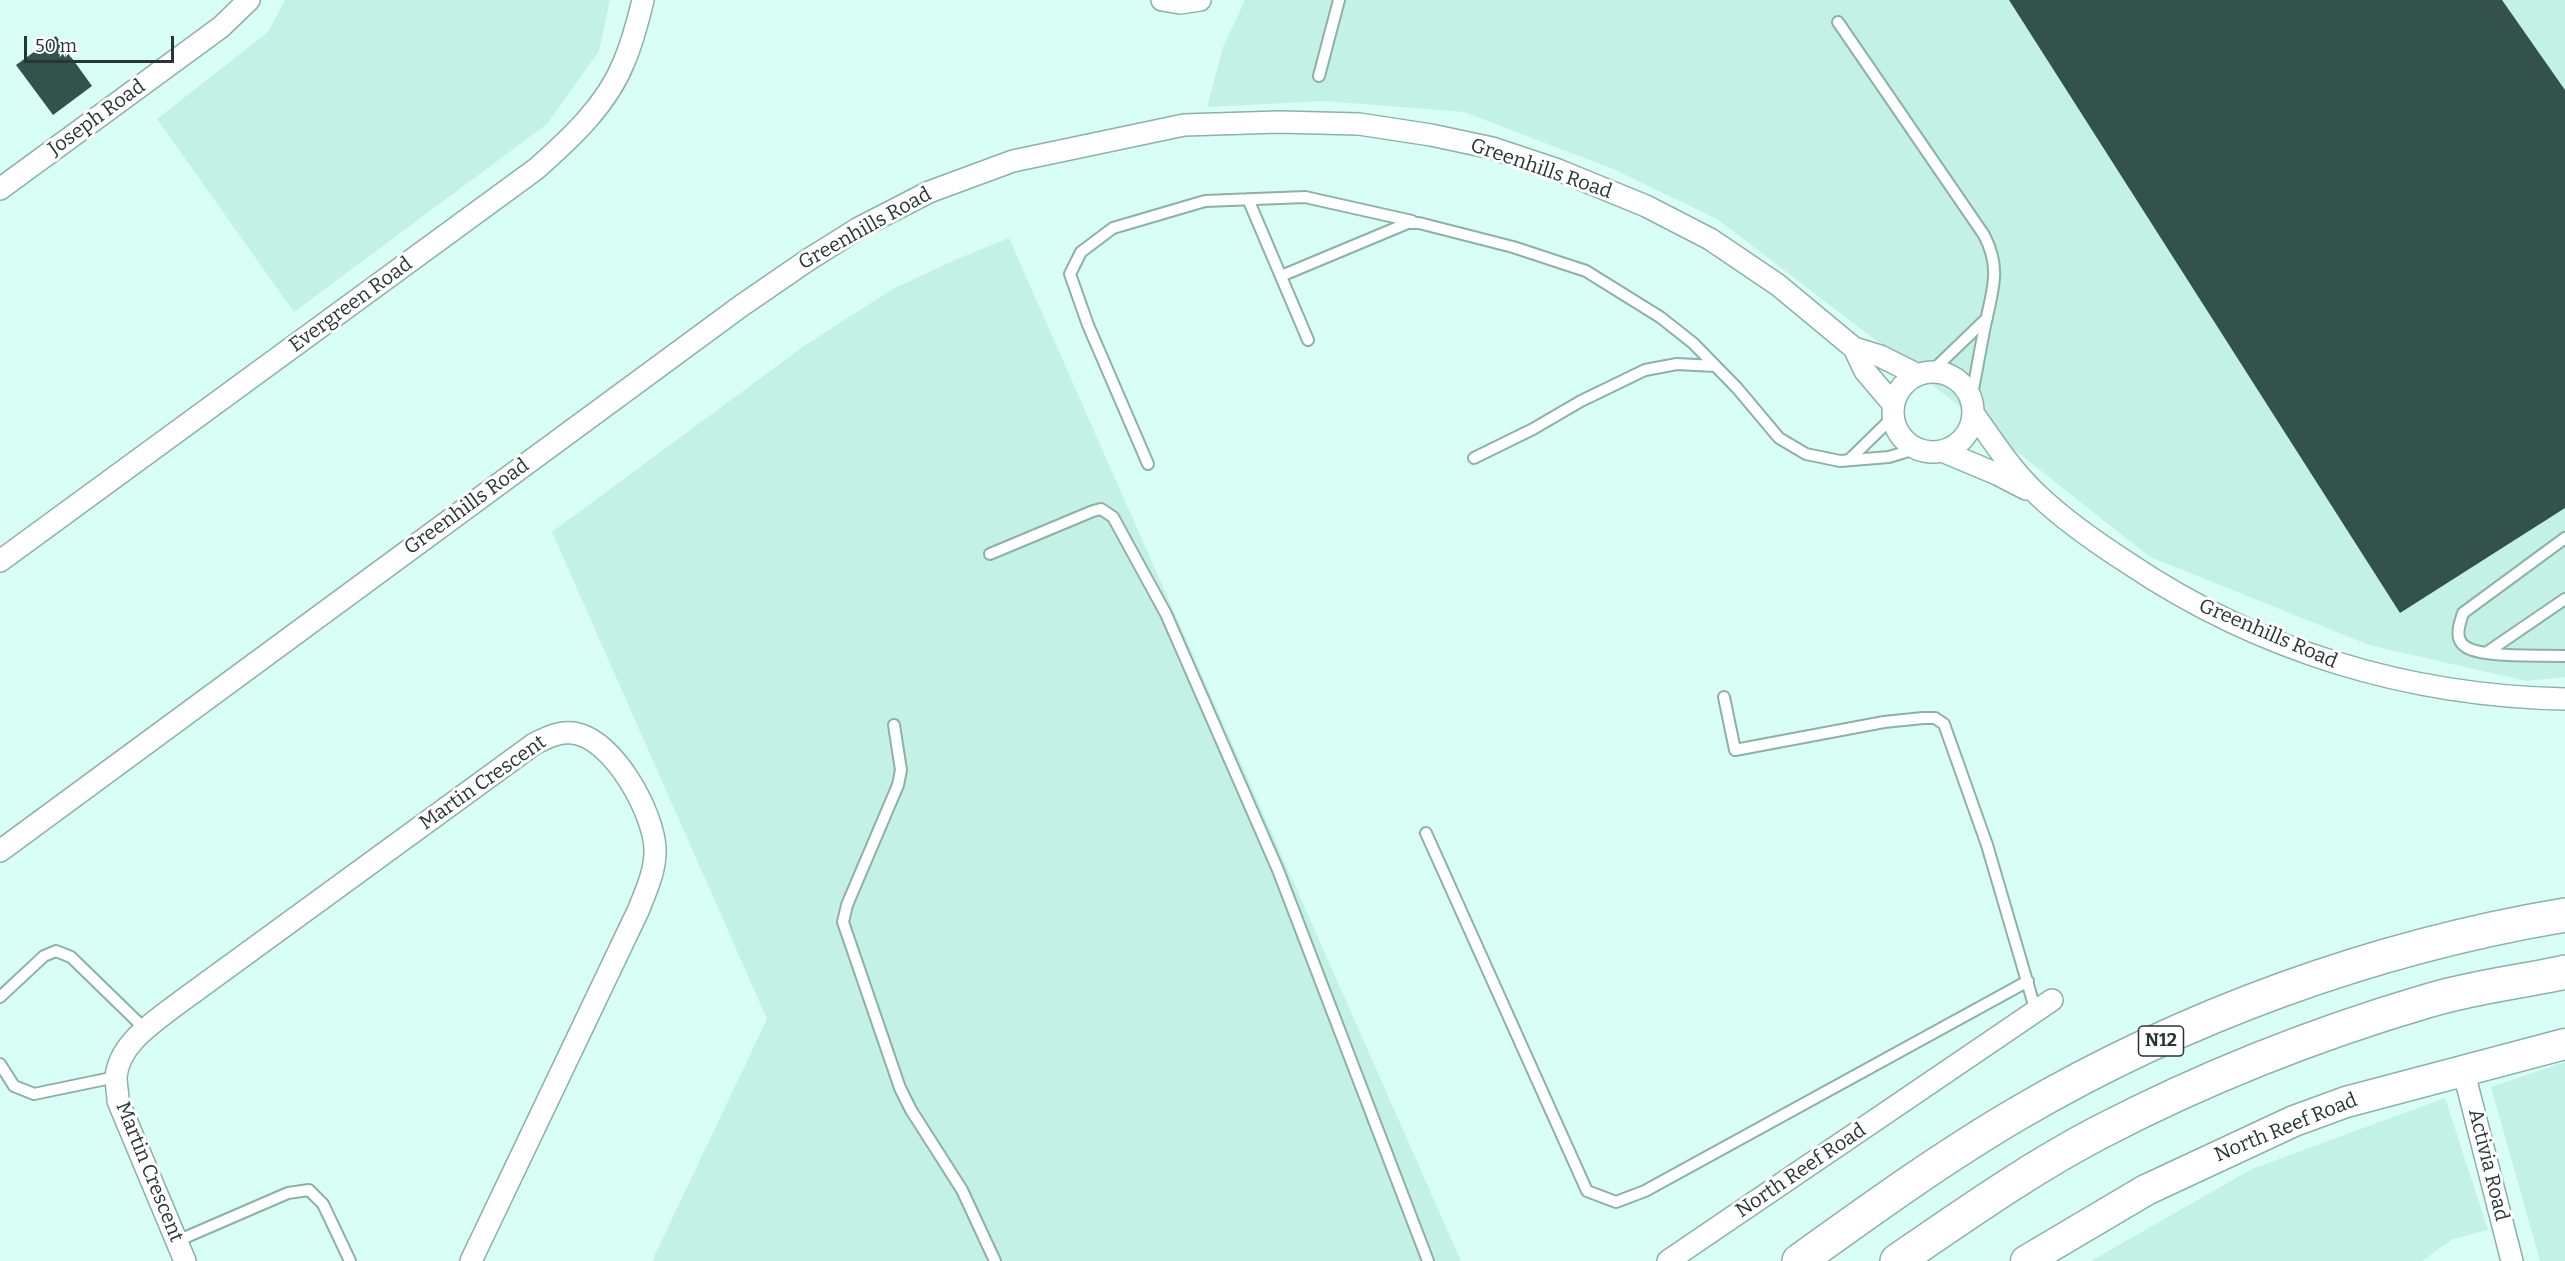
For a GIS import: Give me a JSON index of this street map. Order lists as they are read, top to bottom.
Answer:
{
  "streets": {
    "highway": ["N12"],
    "main road": ["North Reef Road"],
    "street": [
      "Joseph Road",
      "Greenhills Road",
      "Evergreen Road",
      "Martin Crescent",
      "Activia Road"
    ]
  },
  "crossings": [
    ["North Reef Road", "Activia Road"]
  ],
  "scale_bar": "50 m"
}
